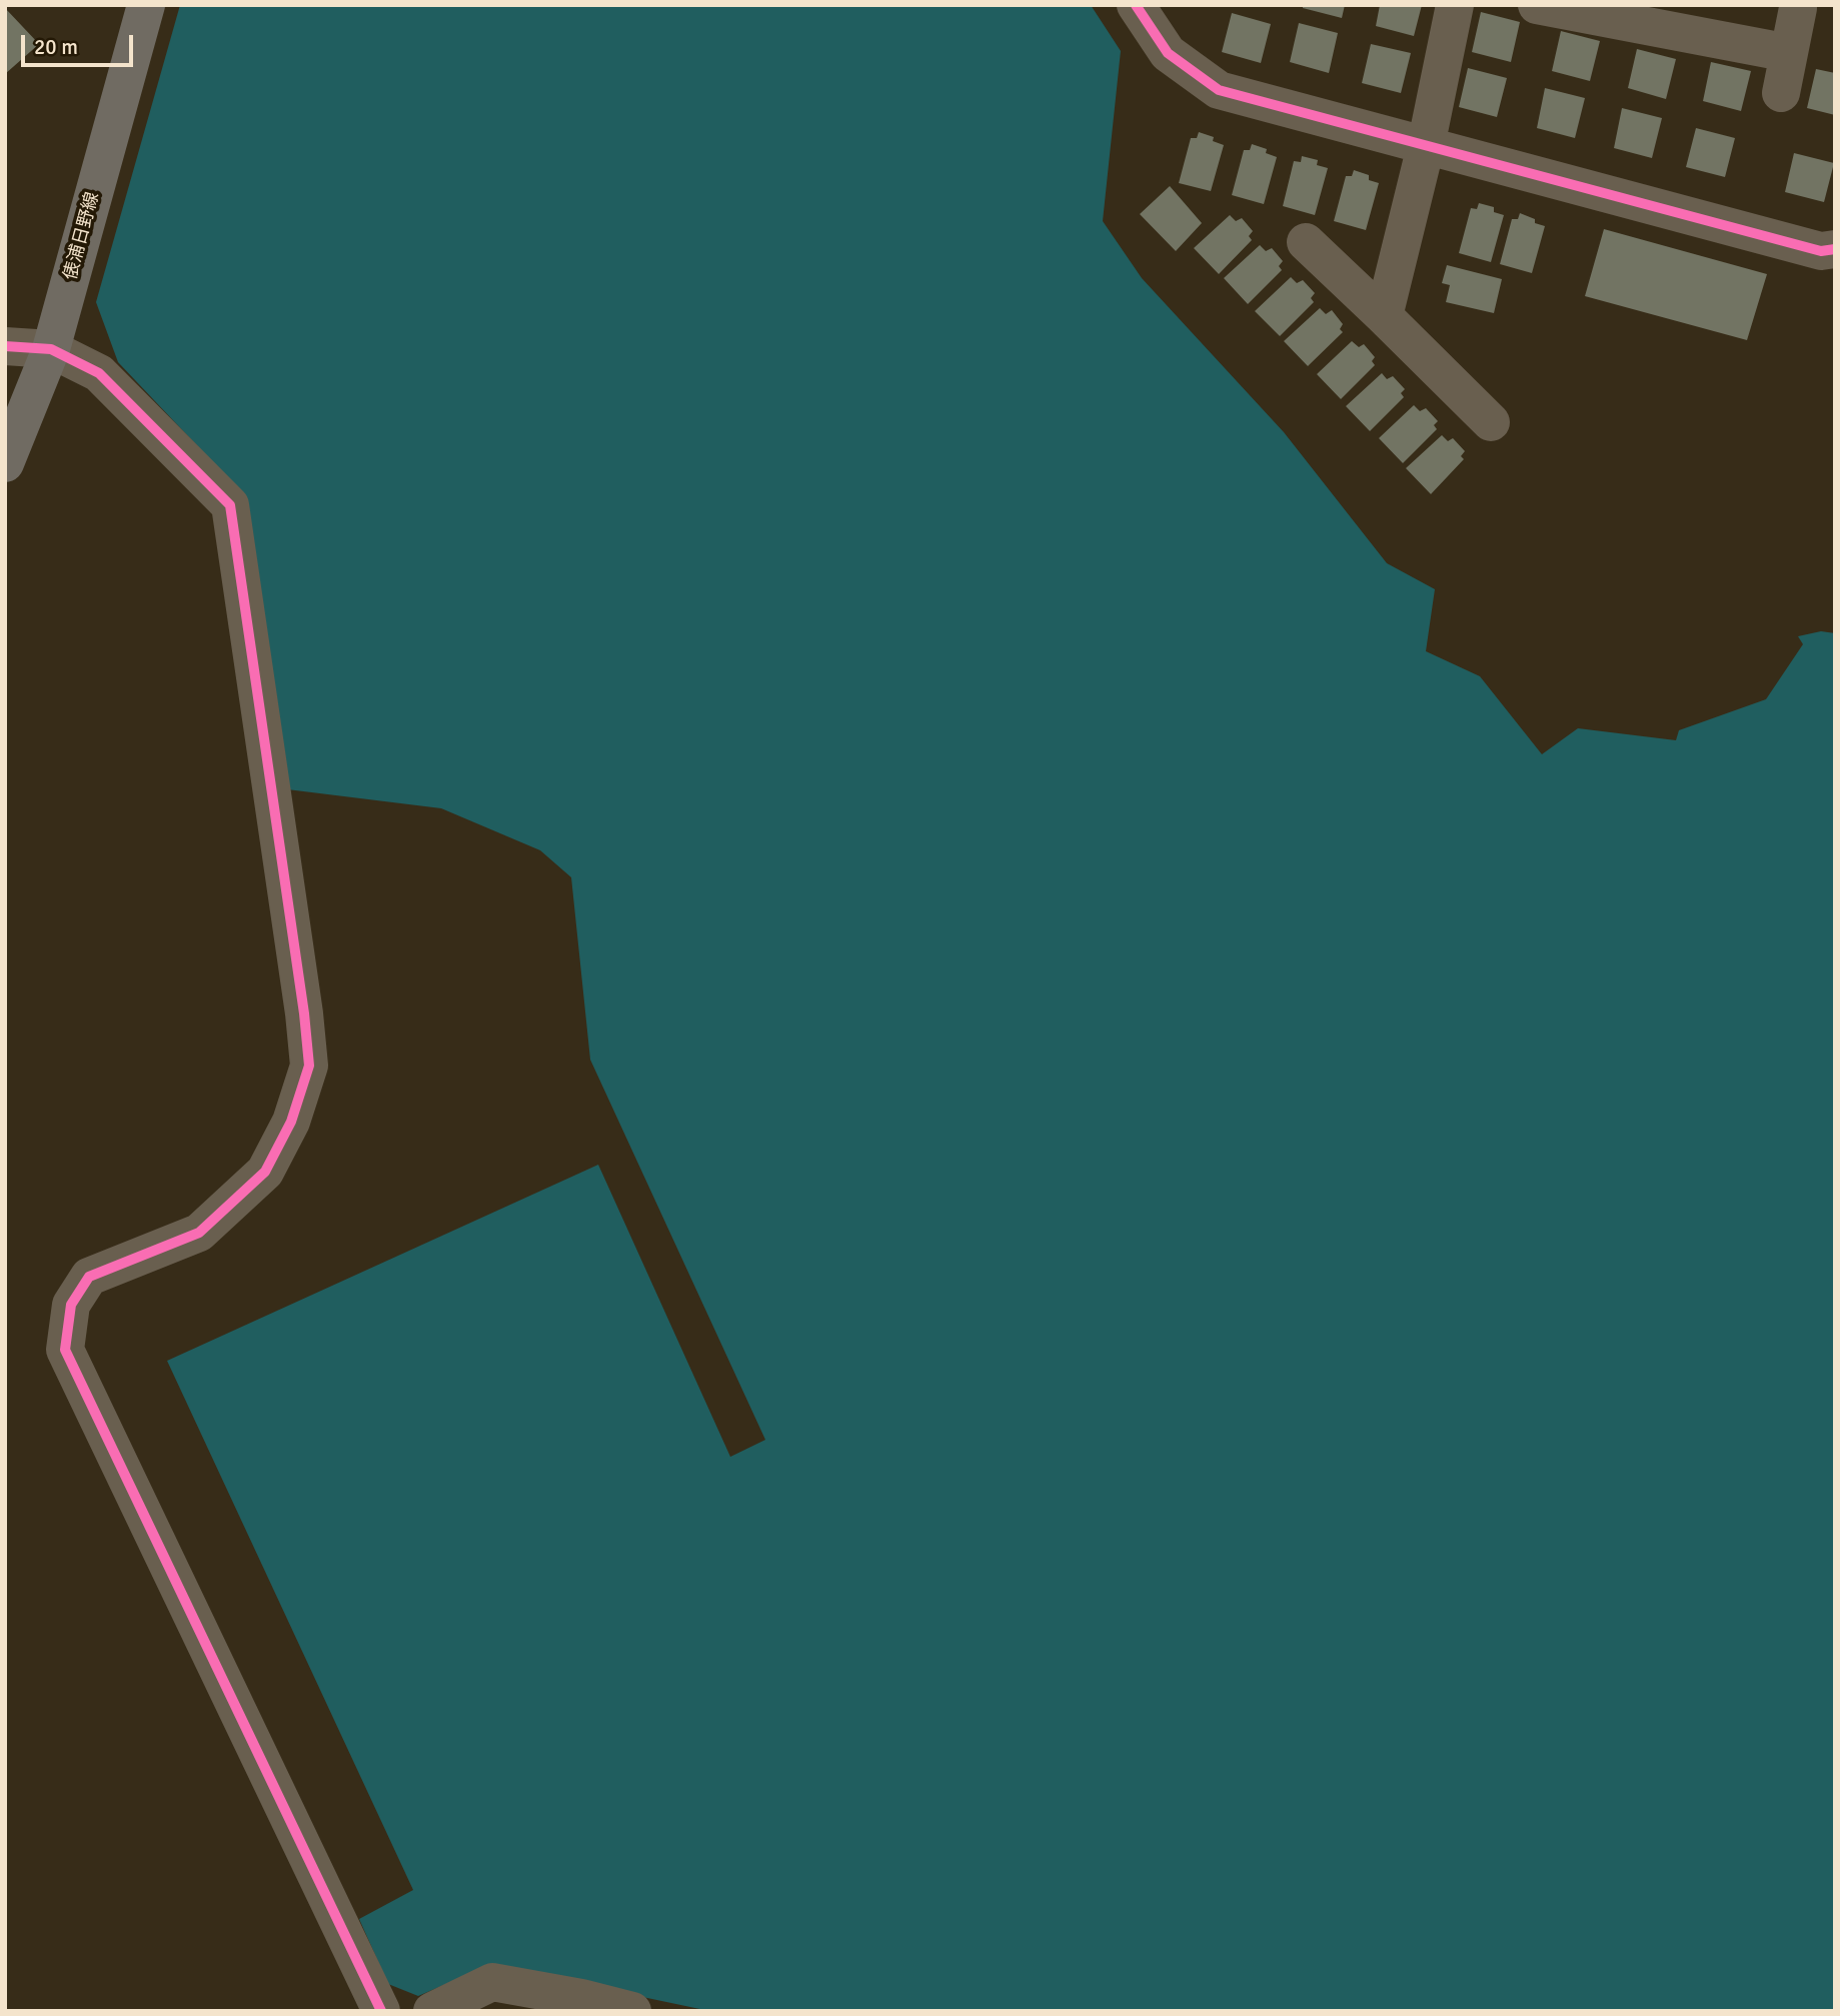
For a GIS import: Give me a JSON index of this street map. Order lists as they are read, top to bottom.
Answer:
{
  "streets": {
    "main road": ["俵浦日野線"]
  },
  "scale_bar": "20 m"
}
